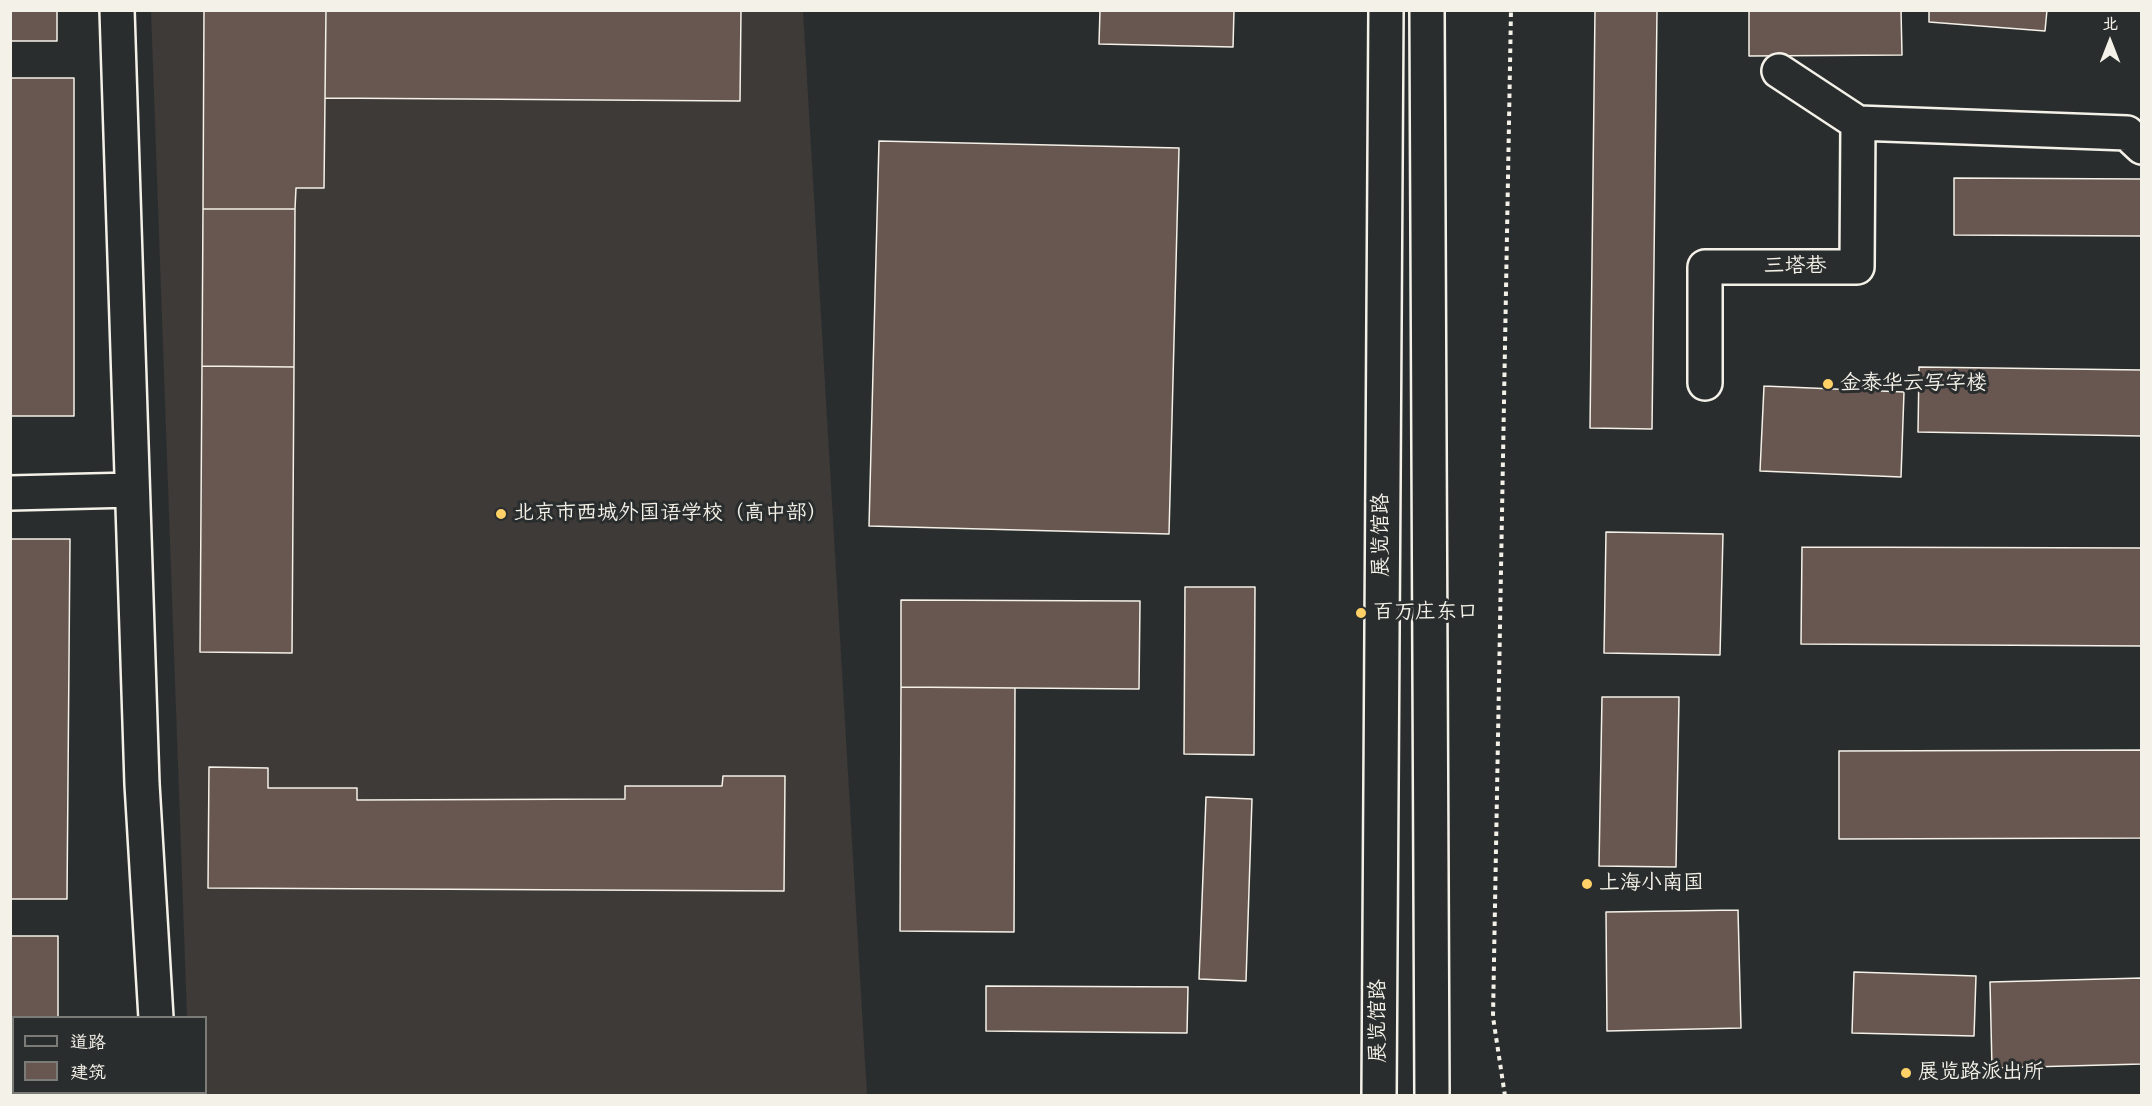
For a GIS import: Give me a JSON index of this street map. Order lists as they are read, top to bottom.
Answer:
{
  "streets": {
    "main road": ["三塔巷", "展览馆路"]
  },
  "places": [
    "金泰华云写字楼",
    "北京市西城外国语学校（高中部）",
    "百万庄东口",
    "上海小南国",
    "展览路派出所"
  ],
  "legend": ["道路", "建筑"],
  "north": "top"
}
